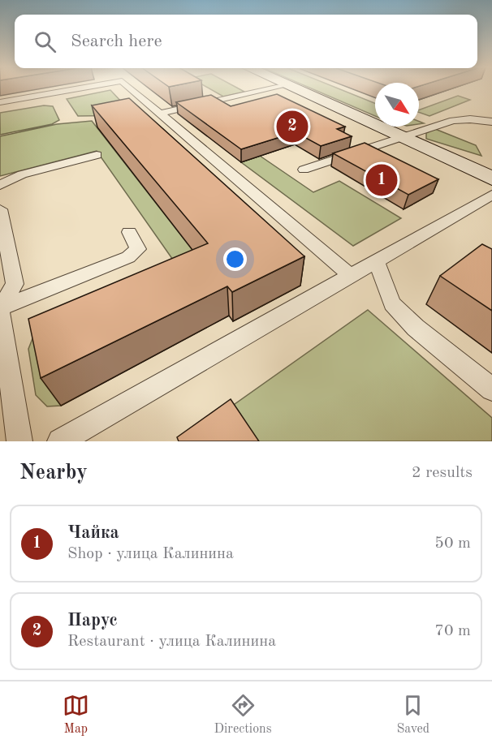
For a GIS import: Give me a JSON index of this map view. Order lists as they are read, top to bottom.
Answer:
{
  "north": "bottom right",
  "page": {
    "search": "Search here",
    "pins": ["2", "1"],
    "heading": ["Nearby", "2 results"],
    "list": [
      {
        "mark": "1",
        "name": "Чайка",
        "note": "Shop · улица Калинина",
        "value": "50 m"
      },
      {
        "mark": "2",
        "name": "Парус",
        "note": "Restaurant · улица Калинина",
        "value": "70 m"
      }
    ],
    "nav": ["Map", "Directions", "Saved"]
  }
}
